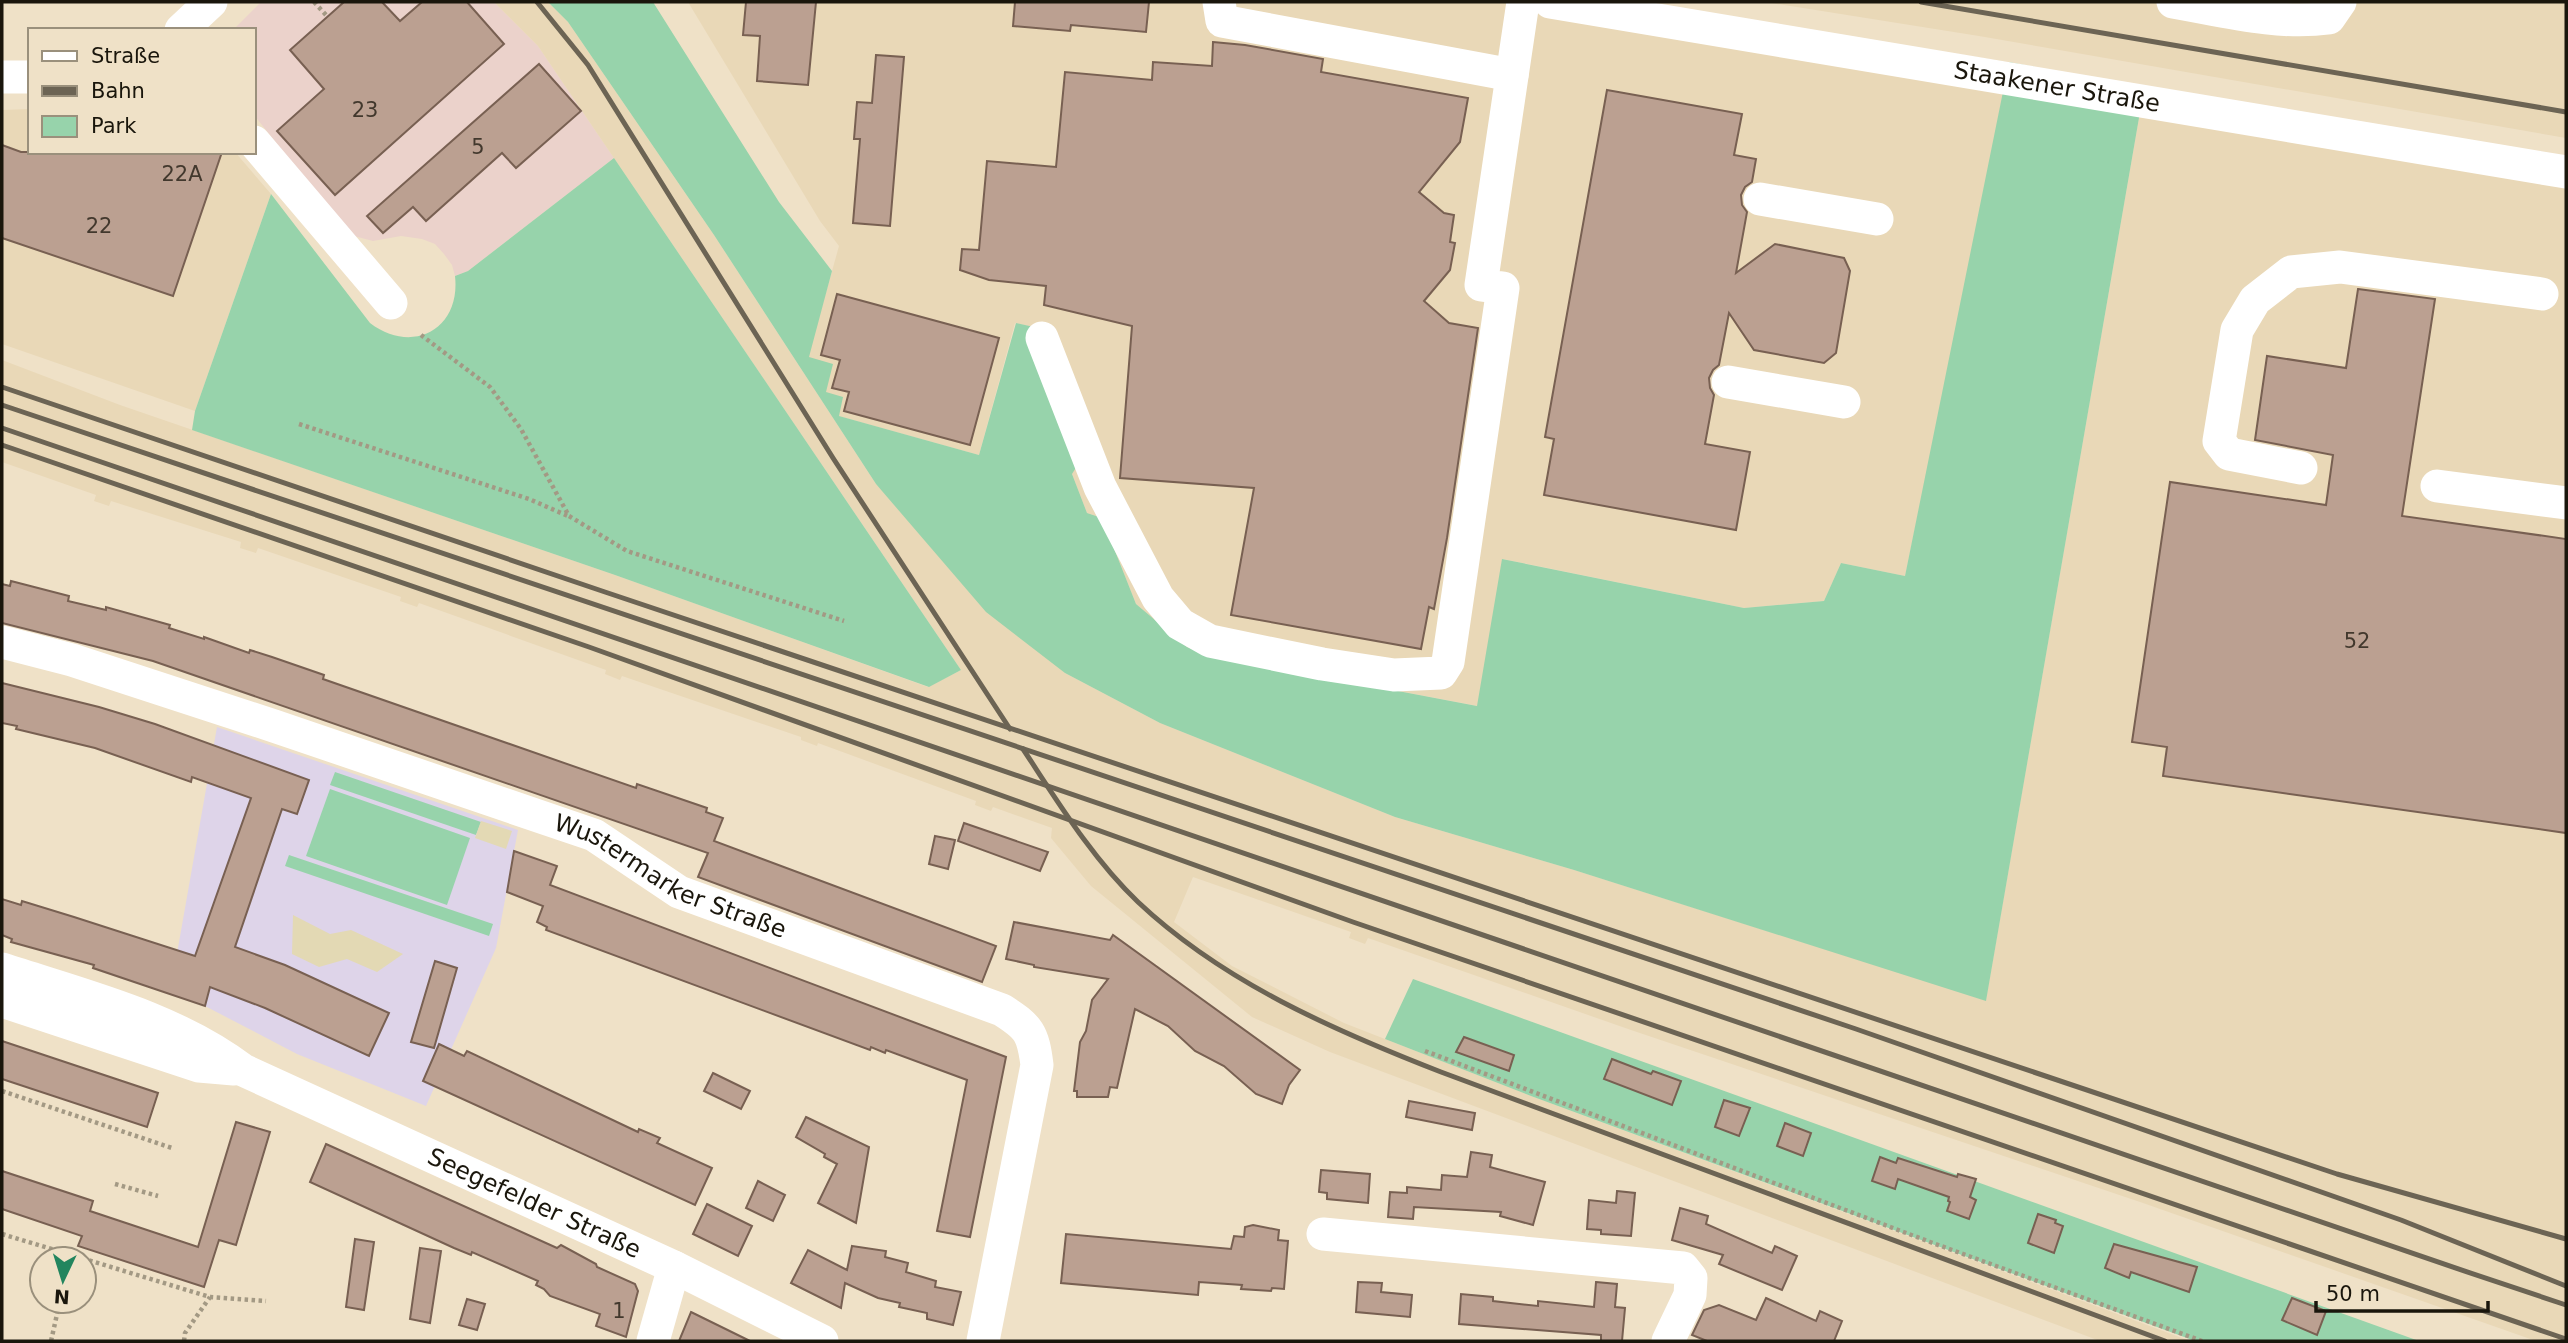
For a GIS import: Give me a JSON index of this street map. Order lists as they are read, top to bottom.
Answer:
{
  "streets": {
    "street": ["Staakener Straße", "Wustermarker Straße", "Seegefelder Straße"]
  },
  "house_numbers": [
    "23",
    "5",
    "22A",
    "22",
    "52",
    "1"
  ],
  "legend": ["Straße", "Bahn", "Park"],
  "scale_bar": "50 m",
  "north": "bottom"
}
